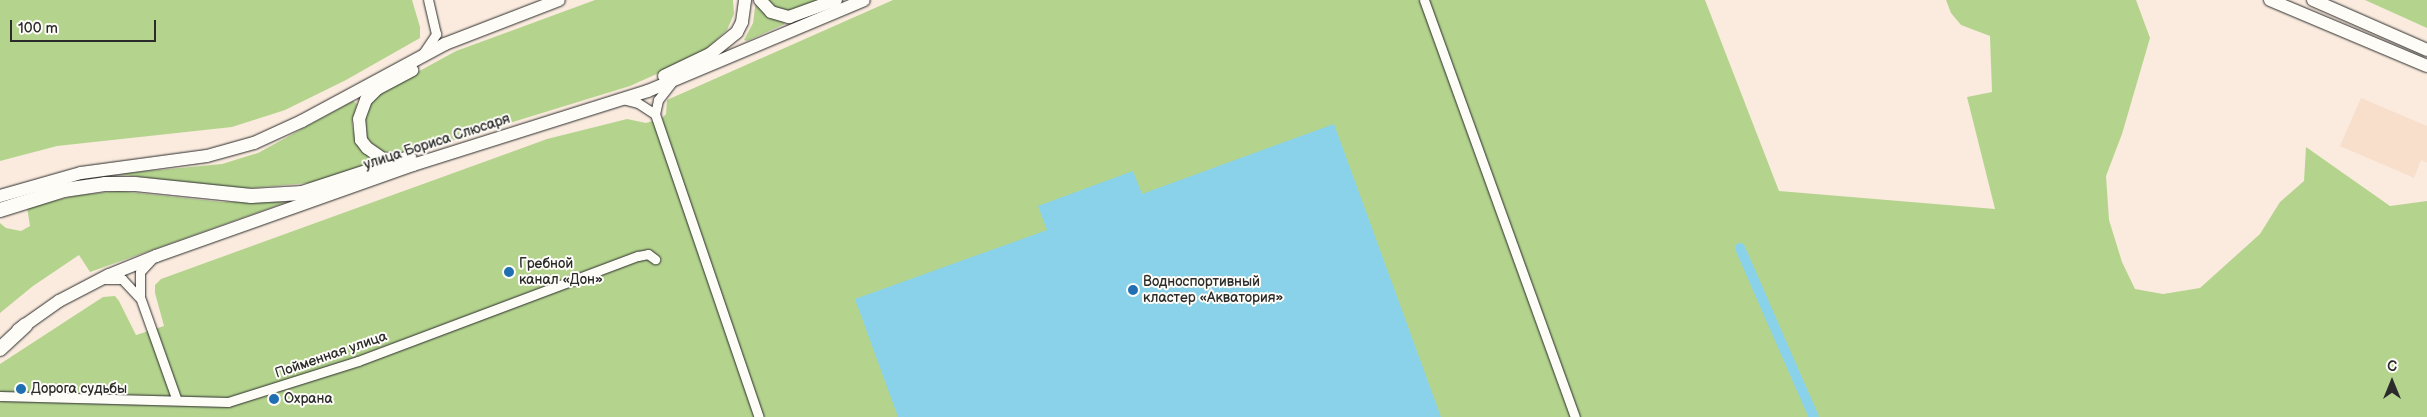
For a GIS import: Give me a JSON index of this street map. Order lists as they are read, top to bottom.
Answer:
{
  "streets": {
    "main road": ["улица Бориса Слюсаря"],
    "street": ["Пойменная улица"]
  },
  "places": [
    "Гребной канал «Дон»",
    "Водноспортивный кластер «Акватория»",
    "Дорога судьбы",
    "Охрана"
  ],
  "scale_bar": "100 m",
  "north": "top"
}
